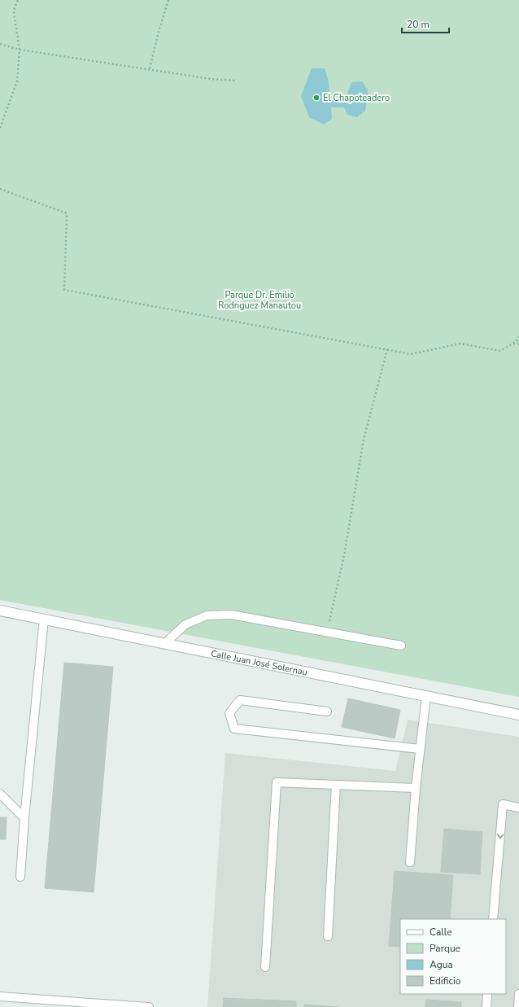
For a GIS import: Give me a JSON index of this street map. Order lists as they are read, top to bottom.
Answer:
{
  "streets": {
    "street": ["Calle Juan José Solernau"]
  },
  "parks": ["Parque Dr. Emilio Rodriguez Manautou"],
  "places": ["El Chapoteadero"],
  "legend": [
    "Calle",
    "Parque",
    "Agua",
    "Edificio"
  ],
  "scale_bar": "20 m"
}
